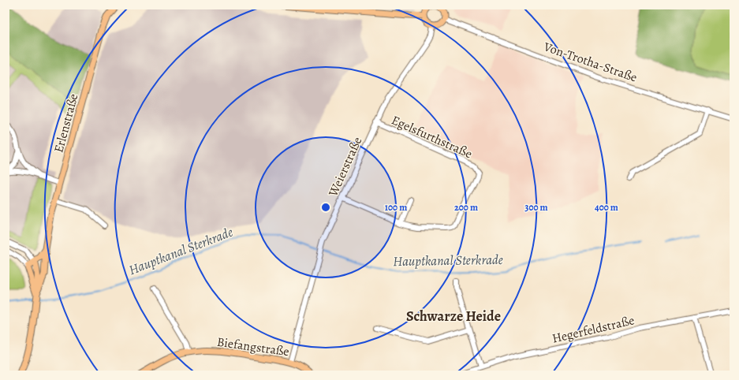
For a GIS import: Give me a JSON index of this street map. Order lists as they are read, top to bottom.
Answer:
{
  "streets": {
    "main road": ["Erlenstraße", "Biefangstraße"],
    "street": [
      "Von-Trotha-Straße",
      "Egelsfurthstraße",
      "Weierstraße",
      "Hegerfeldstraße"
    ]
  },
  "crossings": [
    ["Von-Trotha-Straße", "Weierstraße"],
    ["Egelsfurthstraße", "Weierstraße"],
    ["Weierstraße", "Biefangstraße"]
  ],
  "districts": ["Schwarze Heide"],
  "water": ["Hauptkanal Sterkrade"],
  "rings": [
    "100 m",
    "200 m",
    "300 m",
    "400 m"
  ]
}
